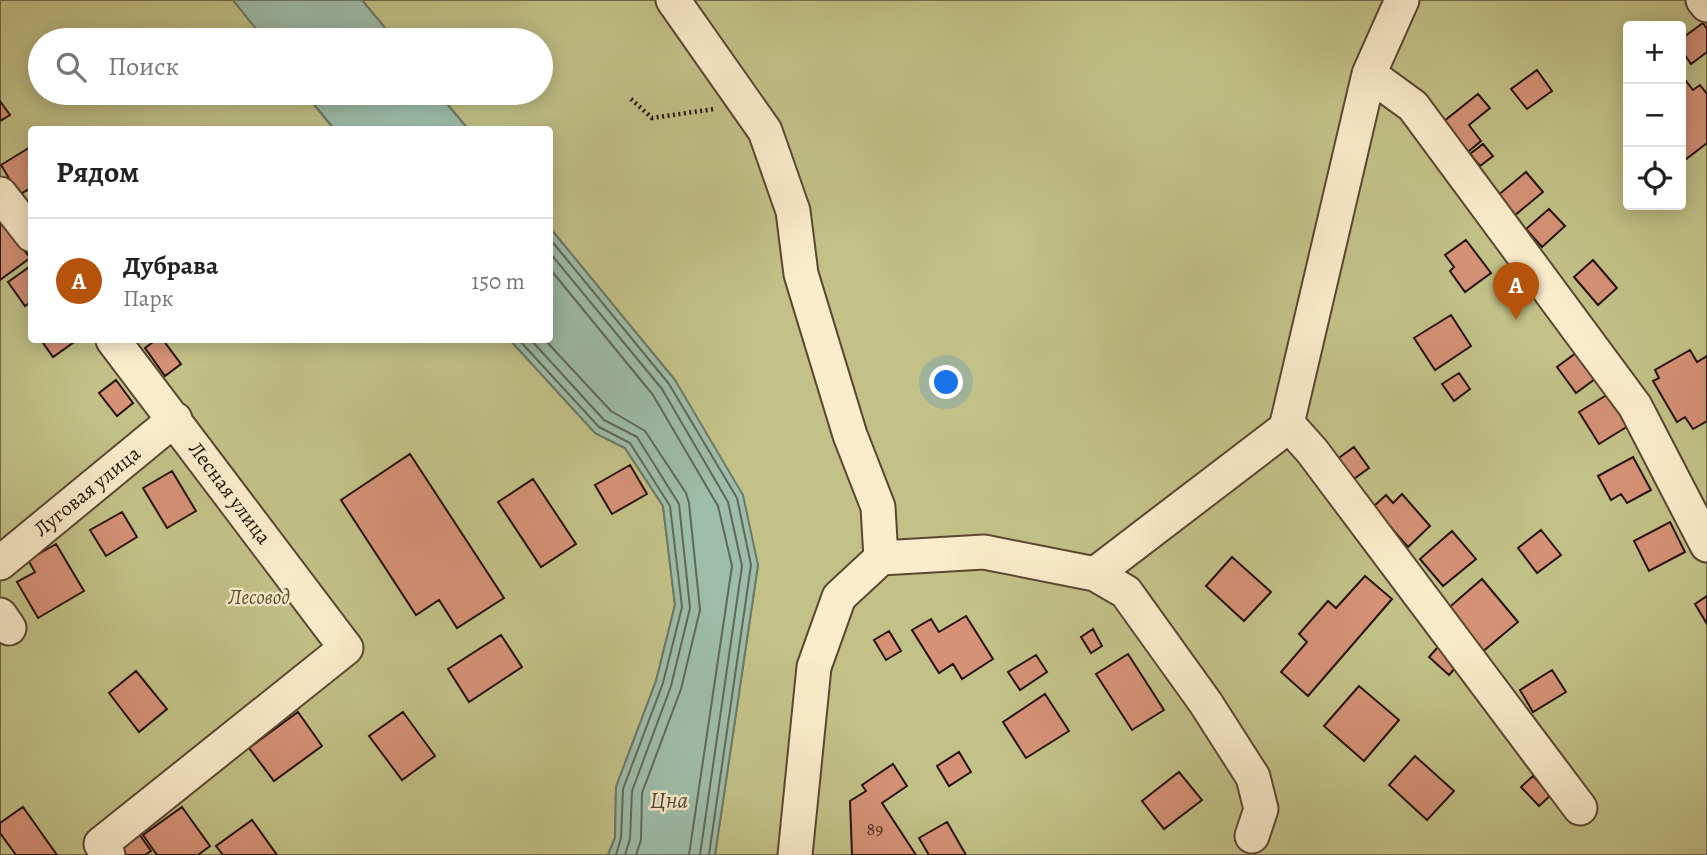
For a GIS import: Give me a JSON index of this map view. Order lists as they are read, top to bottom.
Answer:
{
  "streets": {
    "street": ["Луговая улица", "Лесная улица"]
  },
  "crossings": [
    ["Луговая улица", "Лесная улица"]
  ],
  "water": ["Цна"],
  "parks": ["Лесовод"],
  "house_numbers": ["89"],
  "page": {
    "map_buttons": ["+", "−"],
    "search": "Поиск",
    "heading": "Рядом",
    "list": [
      {
        "mark": "A",
        "name": "Дубрава",
        "note": "Парк",
        "value": "150 m"
      }
    ],
    "pins": "A"
  }
}
